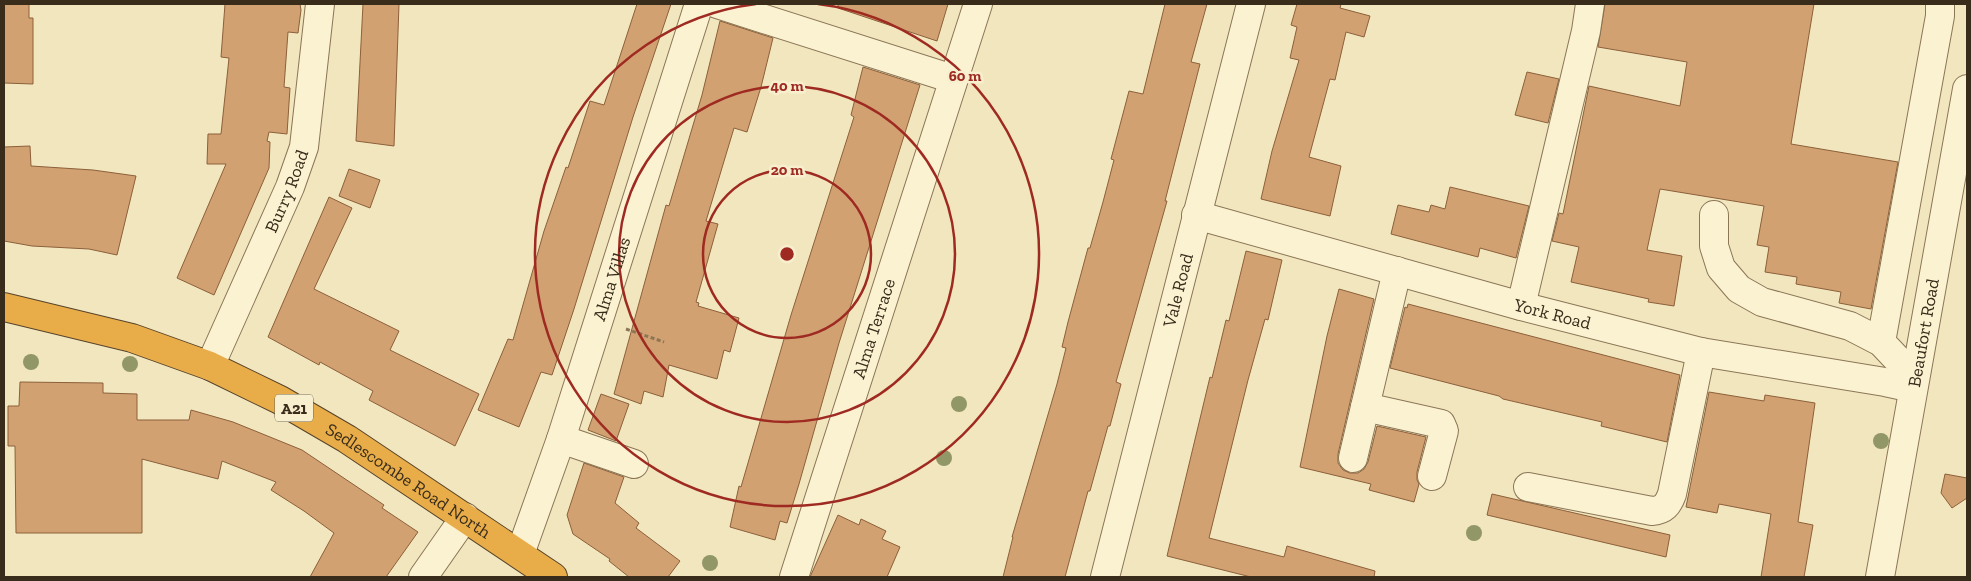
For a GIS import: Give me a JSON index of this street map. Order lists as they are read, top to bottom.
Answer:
{
  "streets": {
    "highway": ["A21", "Sedlescombe Road North"],
    "street": [
      "Burry Road",
      "Alma Villas",
      "Vale Road",
      "York Road",
      "Alma Terrace",
      "Beaufort Road"
    ]
  },
  "crossings": [
    ["Burry Road", "Sedlescombe Road North"],
    ["Alma Villas", "Sedlescombe Road North"],
    ["Vale Road", "York Road"],
    ["York Road", "Beaufort Road"]
  ],
  "rings": ["60 m", "40 m", "20 m"]
}
